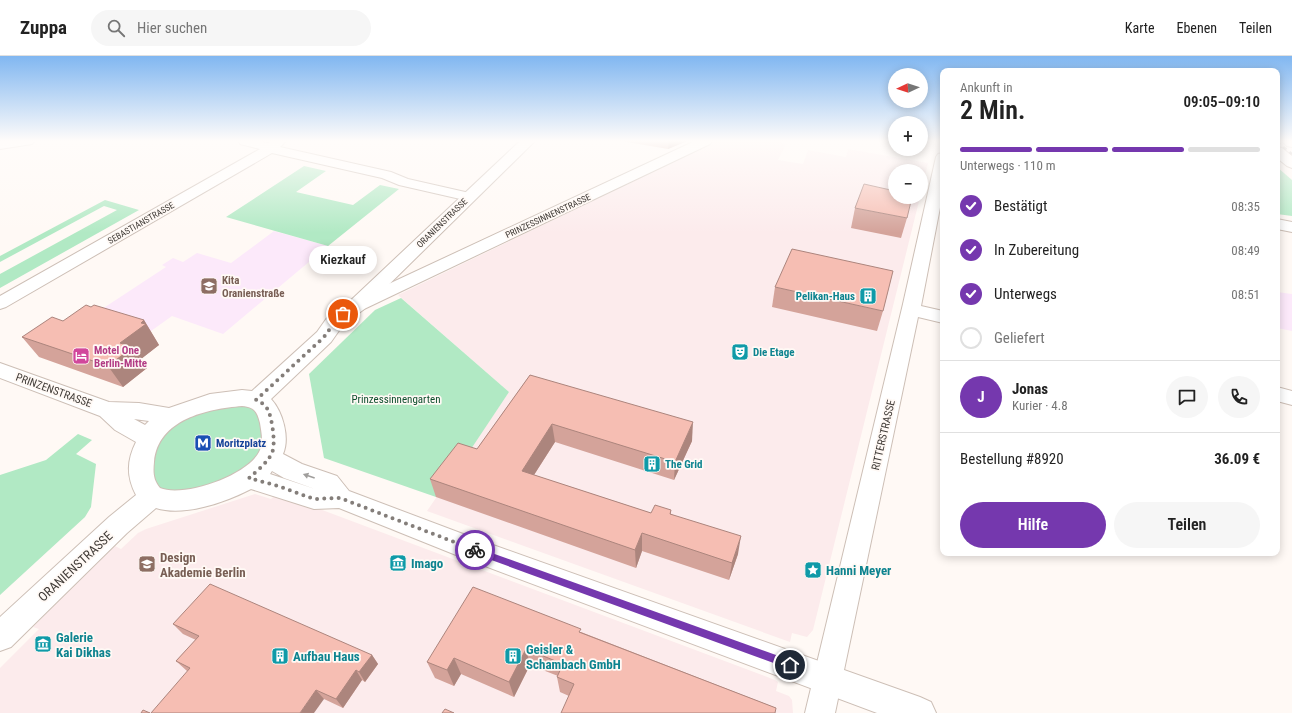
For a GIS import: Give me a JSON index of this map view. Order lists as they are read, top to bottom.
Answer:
{
  "streets": {
    "main road": ["ORANIENSTRASSE", "PRINZENSTRASSE"],
    "street": ["PRINZESSINNENSTRASSE", "SEBASTIANSTRASSE", "RITTERSTRASSE"]
  },
  "crossings": [
    ["PRINZESSINNENSTRASSE", "ORANIENSTRASSE"],
    ["ORANIENSTRASSE", "PRINZENSTRASSE"]
  ],
  "parks": ["Prinzessinnengarten"],
  "places": {
    "school or university": ["Kita Oranienstraße", "Design Akademie Berlin"],
    "building": [
      "Pelikan-Haus",
      "The Grid",
      "Aufbau Haus",
      "Geisler & Schambach GmbH"
    ],
    "other": ["Kiezkauf"],
    "theatre": ["Die Etage"],
    "hotel": ["Motel One Berlin-Mitte"],
    "metro station": ["Moritzplatz"],
    "museum": ["Imago", "Galerie Kai Dikhas"],
    "place": ["Hanni Meyer"]
  },
  "north": "left",
  "page": {
    "header": "Zuppa",
    "search": "Hier suchen",
    "nav": ["Karte", "Ebenen", "Teilen"],
    "map_buttons": ["+", "−"],
    "heading": ["2 Min.", "Ankunft in", "09:05–09:10"],
    "panel": [
      "Jonas",
      "Kurier · 4.8",
      "Bestellung #8920",
      "36.09 €"
    ],
    "bar": "Unterwegs · 110 m",
    "list": [
      ["Bestätigt", "08:35"],
      ["In Zubereitung", "08:49"],
      ["Unterwegs", "08:51"],
      "Geliefert"
    ],
    "bubble": "Kiezkauf",
    "round": "J",
    "buttons": ["Hilfe", "Teilen"]
  }
}
